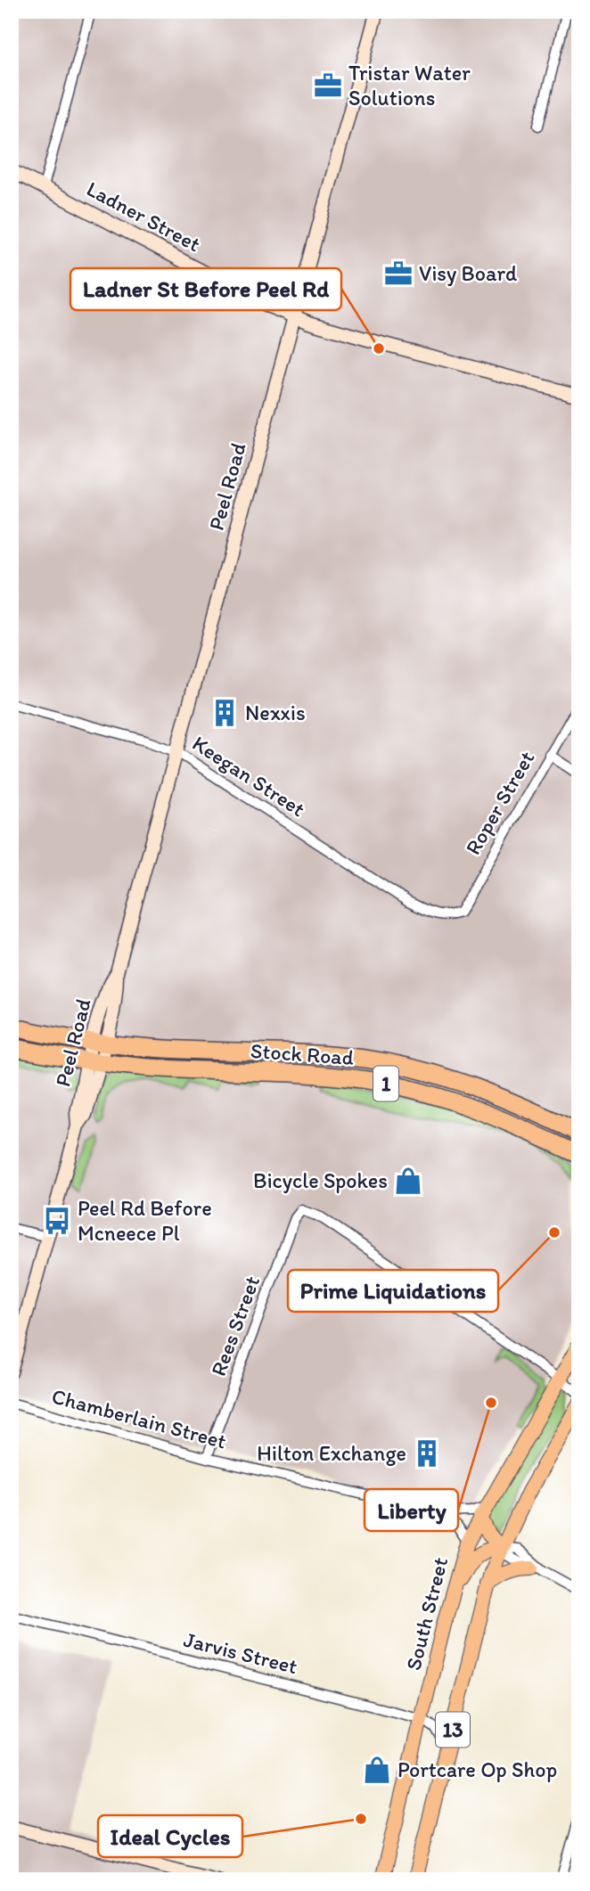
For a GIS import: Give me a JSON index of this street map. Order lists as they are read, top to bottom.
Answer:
{
  "streets": {
    "highway": ["Stock Road", "1"],
    "main road": ["South Street", "13"],
    "street": [
      "Ladner Street",
      "Peel Road",
      "Keegan Street",
      "Roper Street",
      "Rees Street",
      "Chamberlain Street",
      "Jarvis Street"
    ]
  },
  "crossings": [
    ["Ladner Street", "Peel Road"],
    ["Peel Road", "Keegan Street"],
    ["Peel Road", "Stock Road"],
    ["Keegan Street", "Roper Street"],
    ["Rees Street", "Chamberlain Street"],
    ["Rees Street", "South Street"],
    ["Chamberlain Street", "South Street"],
    ["South Street", "Jarvis Street"]
  ],
  "places": {
    "office": ["Tristar Water Solutions", "Visy Board"],
    "other": [
      "Ladner St Before Peel Rd",
      "Prime Liquidations",
      "Liberty",
      "Ideal Cycles"
    ],
    "building": ["Nexxis", "Hilton Exchange"],
    "shop": ["Bicycle Spokes", "Portcare Op Shop"],
    "bus stop": ["Peel Rd Before Mcneece Pl"]
  }
}
